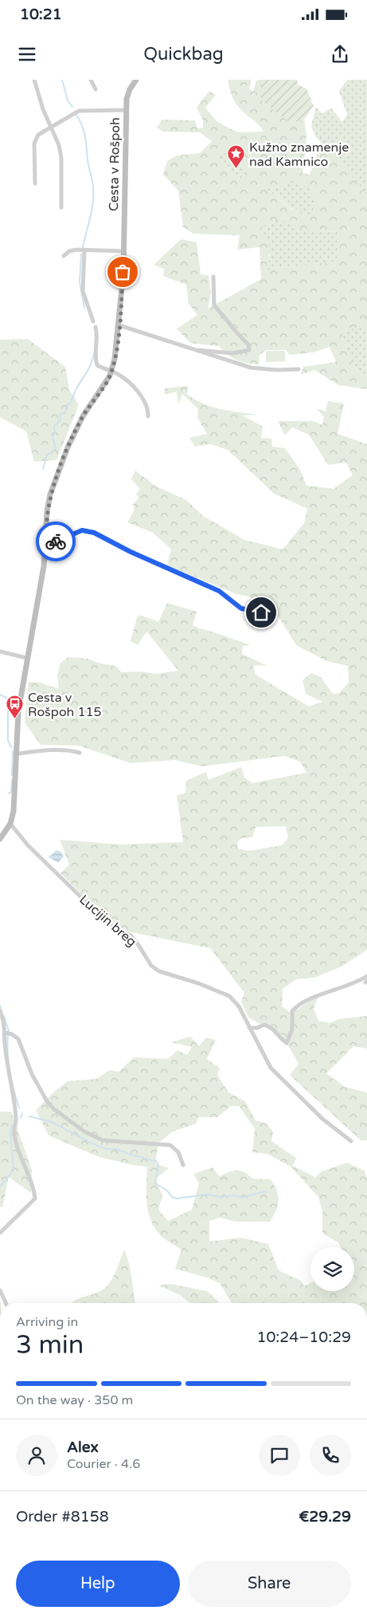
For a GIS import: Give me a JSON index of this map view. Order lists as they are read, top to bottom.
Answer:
{
  "streets": {
    "street": ["Cesta v Rošpoh", "Lucijin breg"]
  },
  "crossings": [
    ["Cesta v Rošpoh", "Lucijin breg"]
  ],
  "places": {
    "place": ["Kužno znamenje nad Kamnico"],
    "bus stop": ["Cesta v Rošpoh 115"]
  },
  "page": {
    "status": "10:21",
    "header": "Quickbag",
    "heading": ["3 min", "Arriving in", "10:24–10:29"],
    "panel": [
      "Alex",
      "Courier · 4.6",
      "Order #8158",
      "€29.29"
    ],
    "bar": "On the way · 350 m",
    "buttons": ["Help", "Share"]
  }
}
